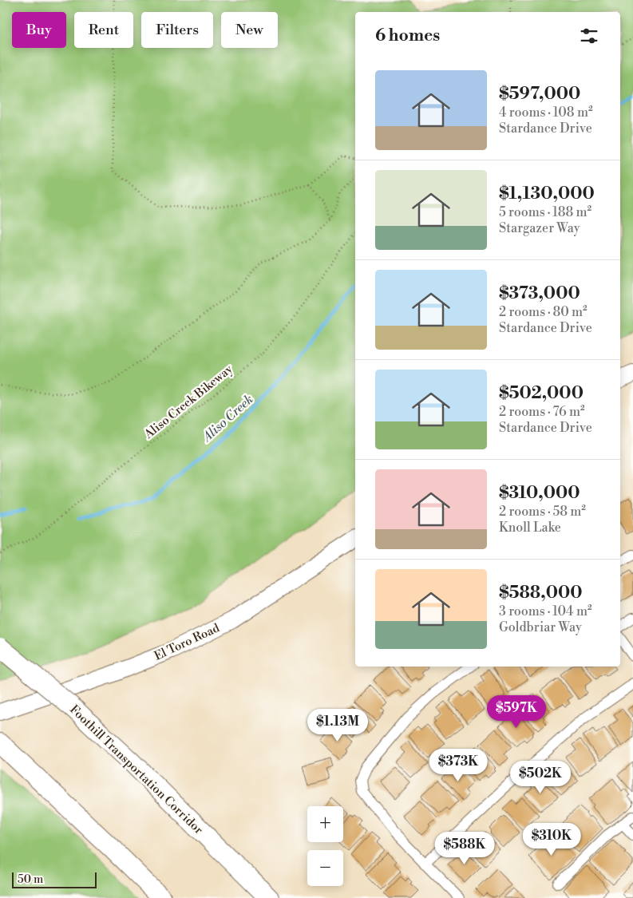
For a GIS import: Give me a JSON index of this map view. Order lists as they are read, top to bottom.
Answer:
{
  "streets": {
    "highway": ["Foothill Transportation Corridor"],
    "main road": ["El Toro Road"],
    "path": ["Aliso Creek Bikeway"]
  },
  "water": ["Aliso Creek"],
  "scale_bar": "50 m",
  "page": {
    "chip": [
      "Buy",
      "Rent",
      "Filters",
      "New"
    ],
    "heading": "6 homes",
    "list": [
      {
        "name": "$597,000",
        "note": "4 rooms · 108 m² · Stardance Drive"
      },
      {
        "name": "$1,130,000",
        "note": "5 rooms · 188 m² · Stargazer Way"
      },
      {
        "name": "$373,000",
        "note": "2 rooms · 80 m² · Stardance Drive"
      },
      {
        "name": "$502,000",
        "note": "2 rooms · 76 m² · Stardance Drive"
      },
      {
        "name": "$310,000",
        "note": "2 rooms · 58 m² · Knoll Lake"
      },
      {
        "name": "$588,000",
        "note": "3 rooms · 104 m² · Goldbriar Way"
      }
    ],
    "price": [
      "$597K",
      "$1.13M",
      "$373K",
      "$502K",
      "$310K",
      "$588K"
    ],
    "map_buttons": ["+", "−"],
    "scale": "50 m"
  }
}
